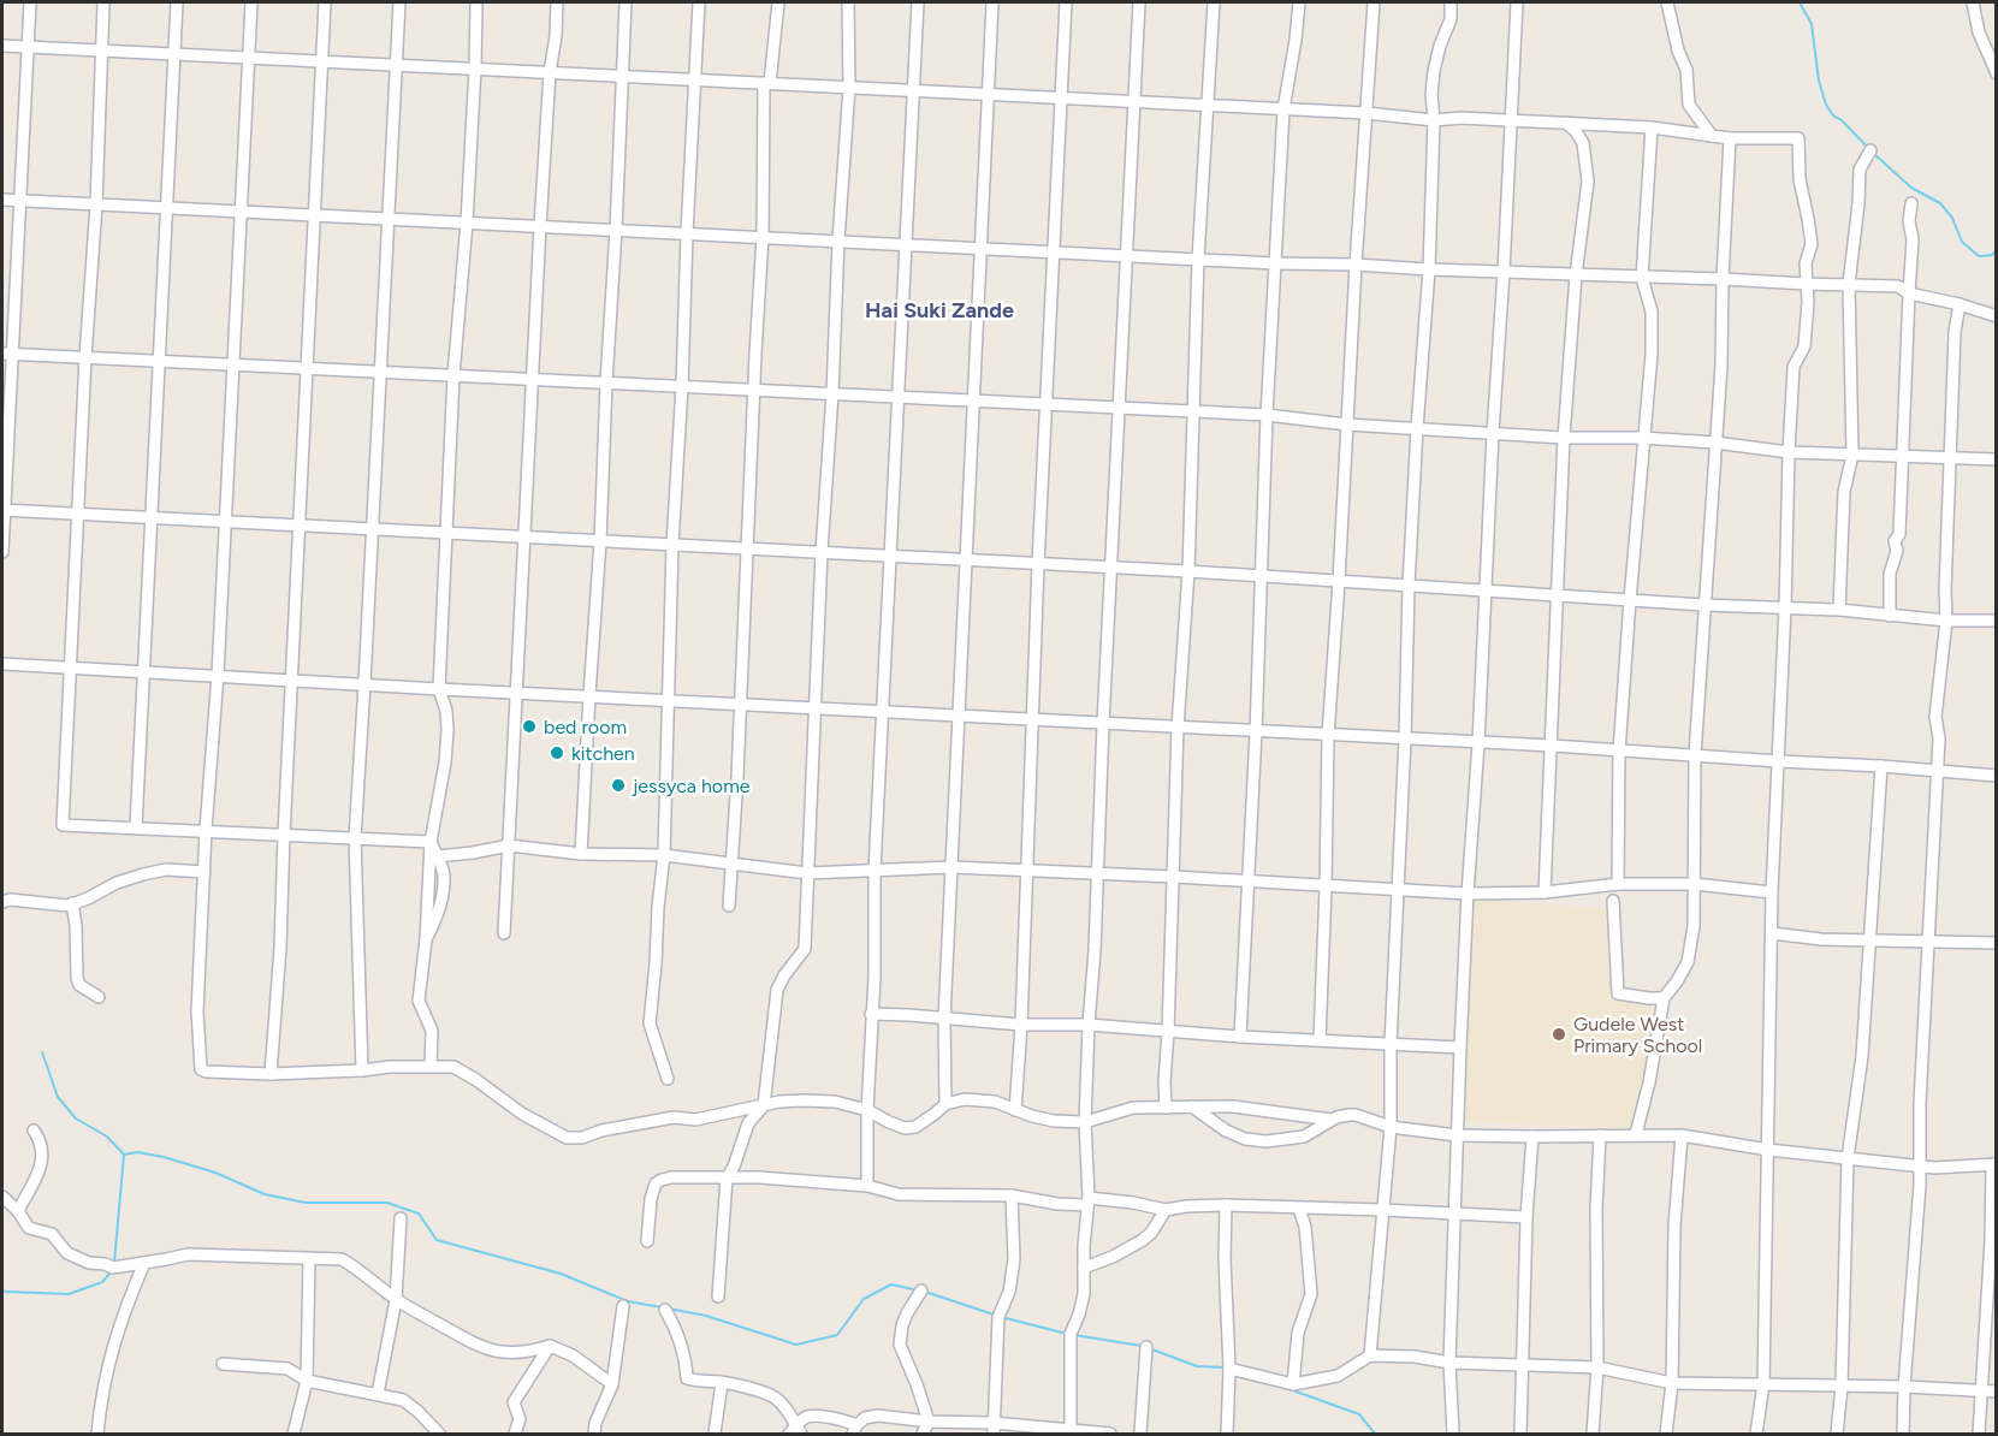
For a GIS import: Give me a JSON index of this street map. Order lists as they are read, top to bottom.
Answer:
{
  "districts": ["Hai Suki Zande"],
  "places": [
    "bed room",
    "kitchen",
    "jessyca home",
    "Gudele West Primary School"
  ]
}
